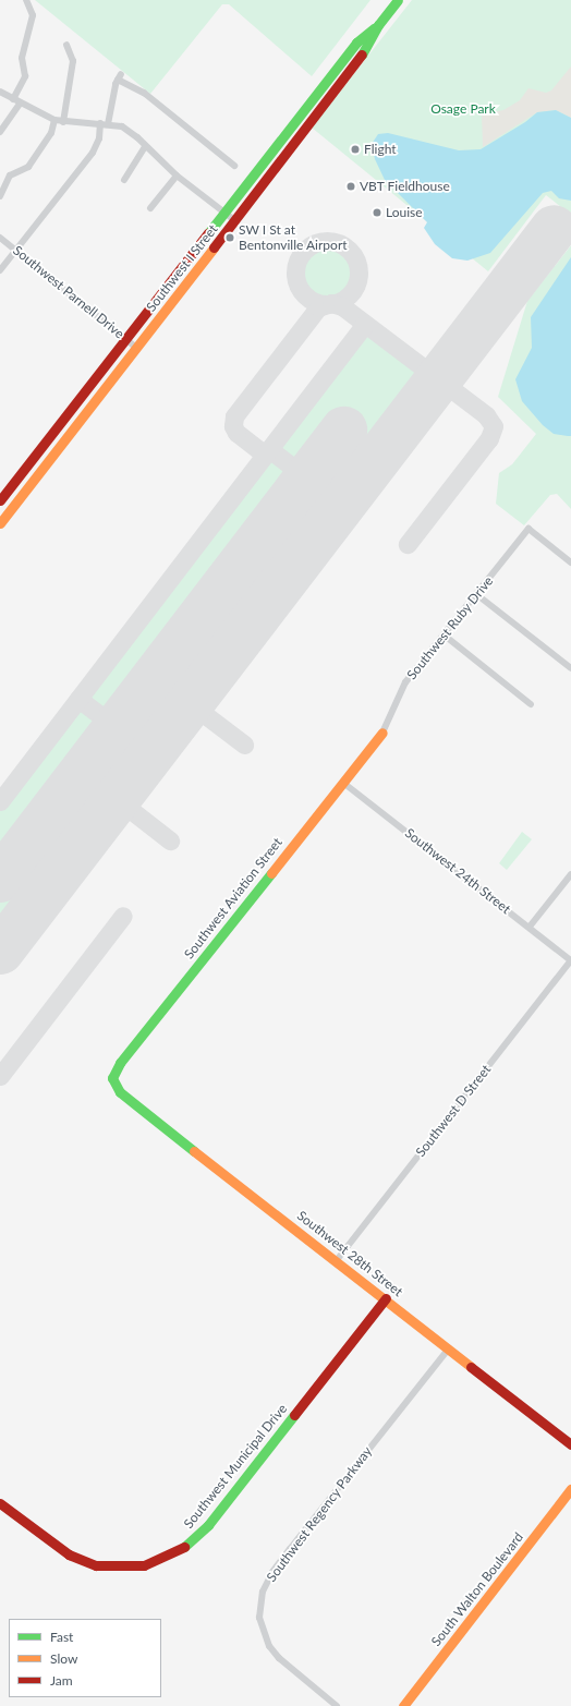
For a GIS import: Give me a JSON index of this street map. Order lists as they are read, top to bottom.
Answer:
{
  "streets": {
    "street": [
      "Southwest I Street",
      "Southwest Parnell Drive",
      "Southwest Ruby Drive",
      "Southwest 24th Street",
      "Southwest Aviation Street",
      "Southwest D Street",
      "Southwest 28th Street",
      "Southwest Municipal Drive",
      "Southwest Regency Parkway",
      "South Walton Boulevard"
    ]
  },
  "crossings": [
    ["Southwest I Street", "Southwest Parnell Drive"],
    ["Southwest Ruby Drive", "Southwest Aviation Street"],
    ["Southwest 24th Street", "Southwest Aviation Street"],
    ["Southwest 24th Street", "Southwest D Street"],
    ["Southwest Aviation Street", "Southwest 28th Street"],
    ["Southwest D Street", "Southwest 28th Street"],
    ["Southwest 28th Street", "Southwest Municipal Drive"],
    ["Southwest 28th Street", "Southwest Regency Parkway"]
  ],
  "parks": ["Osage Park"],
  "places": [
    "Flight",
    "VBT Fieldhouse",
    "Louise",
    "SW I St at Bentonville Airport"
  ],
  "legend": ["Fast", "Slow", "Jam"]
}
